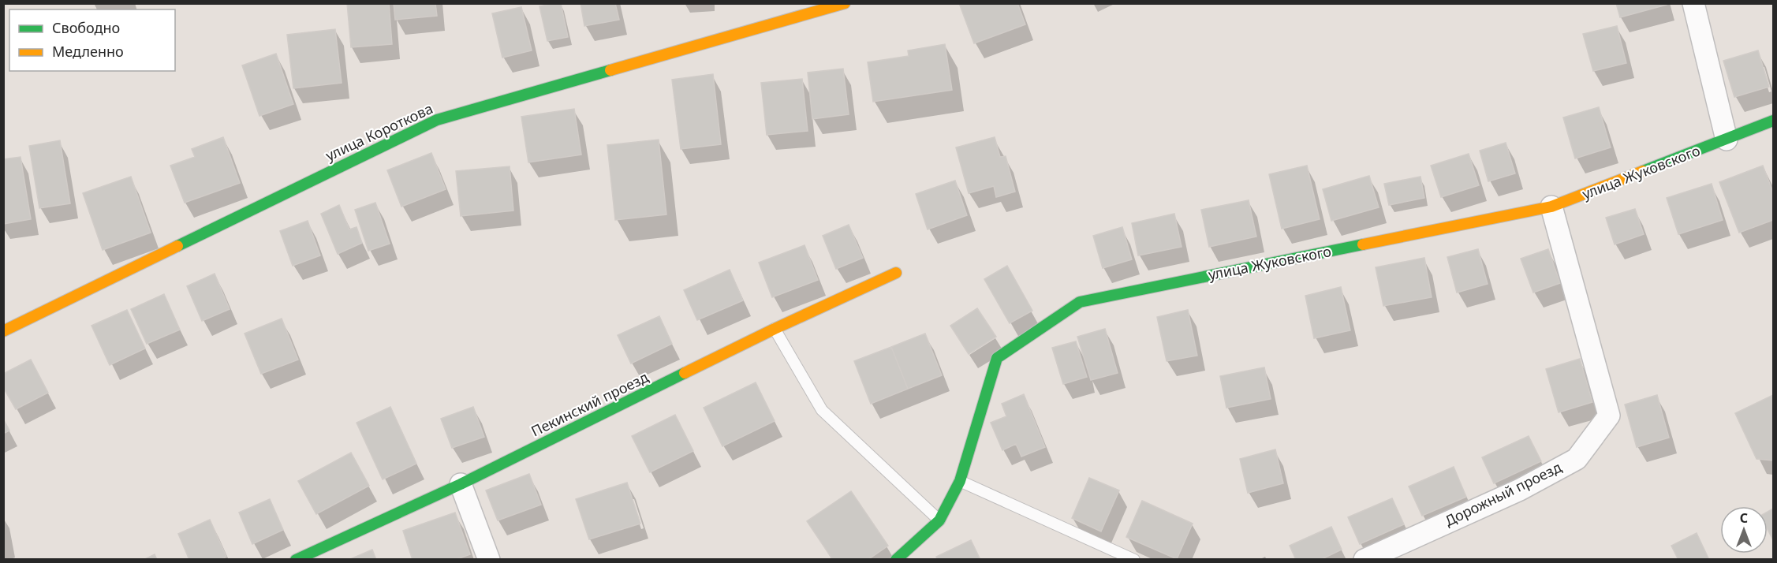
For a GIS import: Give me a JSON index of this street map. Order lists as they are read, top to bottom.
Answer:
{
  "streets": {
    "street": [
      "улица Короткова",
      "улица Жуковского",
      "Пекинский проезд",
      "Дорожный проезд"
    ]
  },
  "crossings": [
    ["улица Жуковского", "Дорожный проезд"]
  ],
  "legend": ["Свободно", "Медленно"],
  "north": "top"
}
